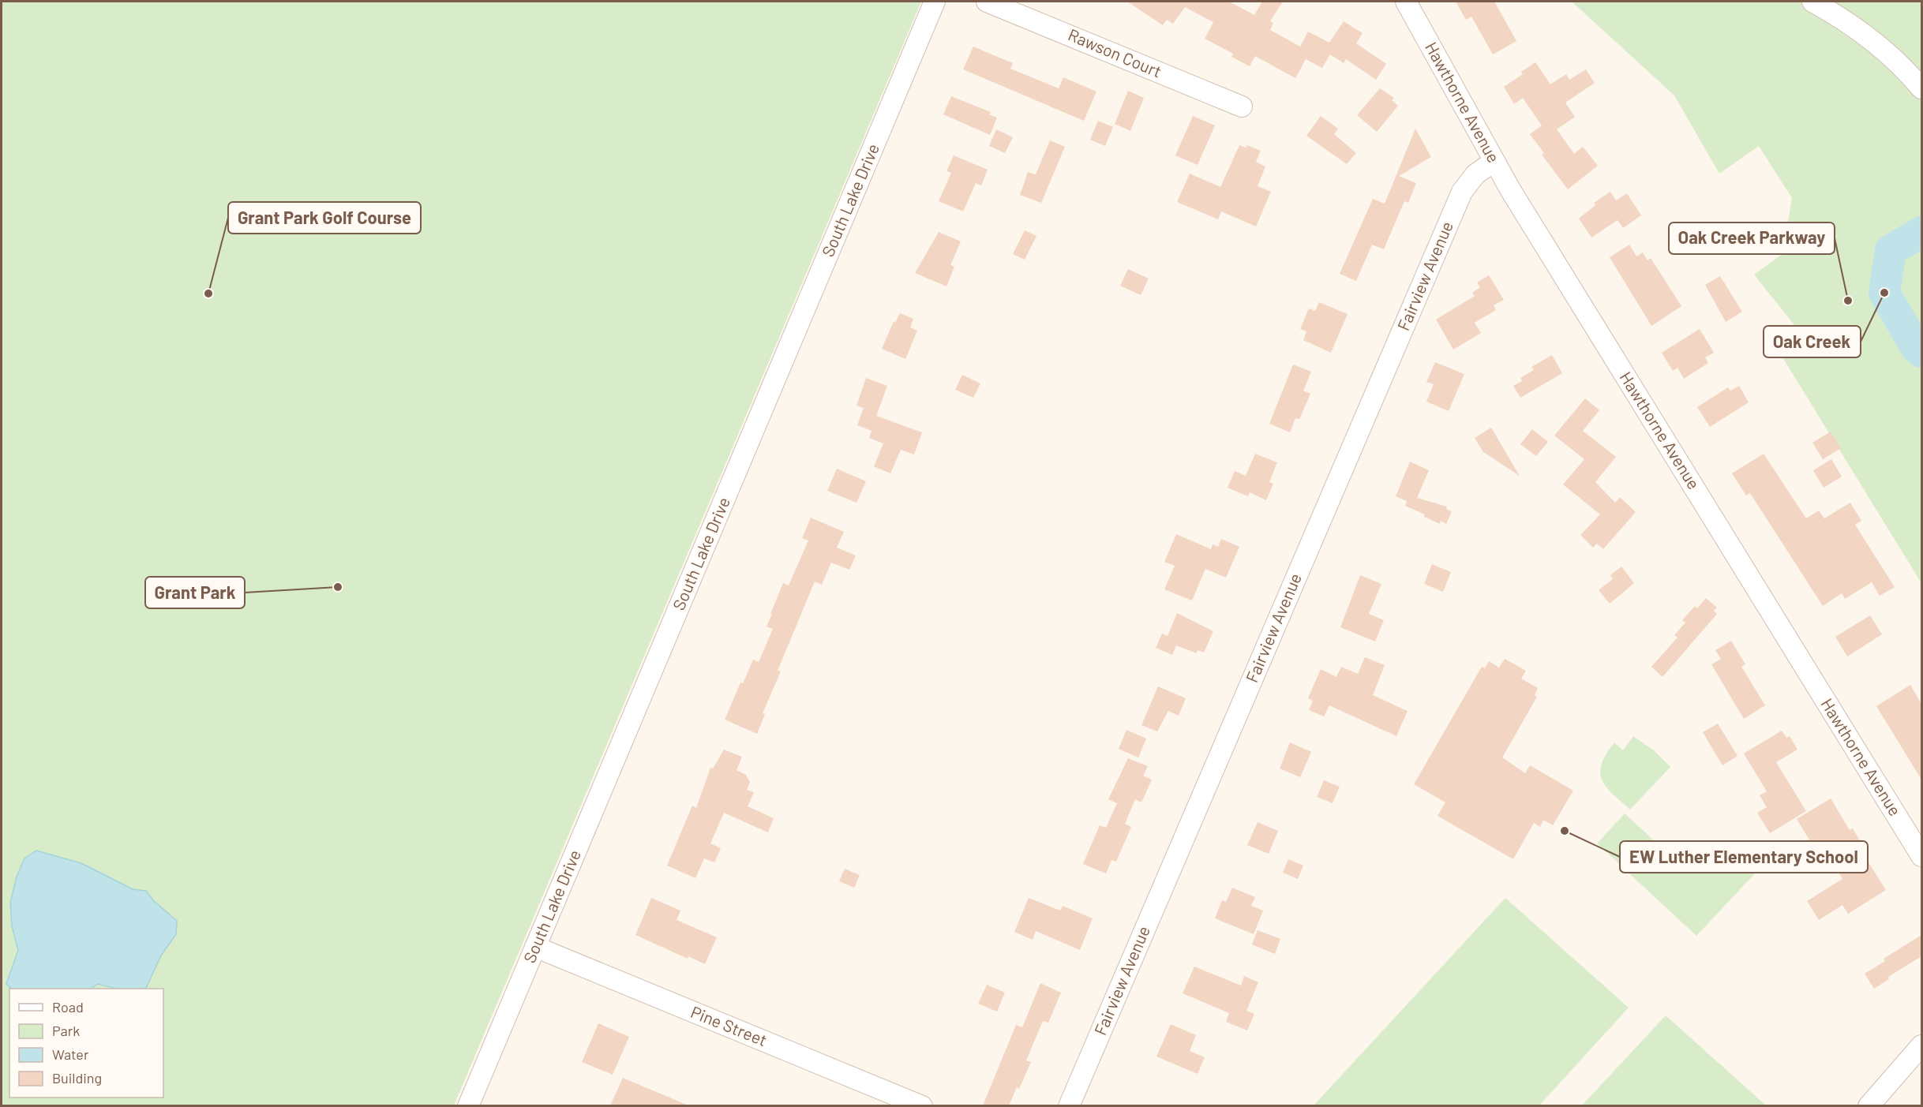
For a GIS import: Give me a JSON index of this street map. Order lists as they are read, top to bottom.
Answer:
{
  "streets": {
    "street": [
      "Rawson Court",
      "Hawthorne Avenue",
      "South Lake Drive",
      "Fairview Avenue",
      "Pine Street"
    ]
  },
  "crossings": [
    ["Hawthorne Avenue", "Fairview Avenue"],
    ["South Lake Drive", "Pine Street"]
  ],
  "places": [
    "Oak Creek",
    "Grant Park Golf Course",
    "Oak Creek Parkway",
    "Grant Park",
    "EW Luther Elementary School"
  ],
  "legend": [
    "Road",
    "Park",
    "Water",
    "Building"
  ]
}
